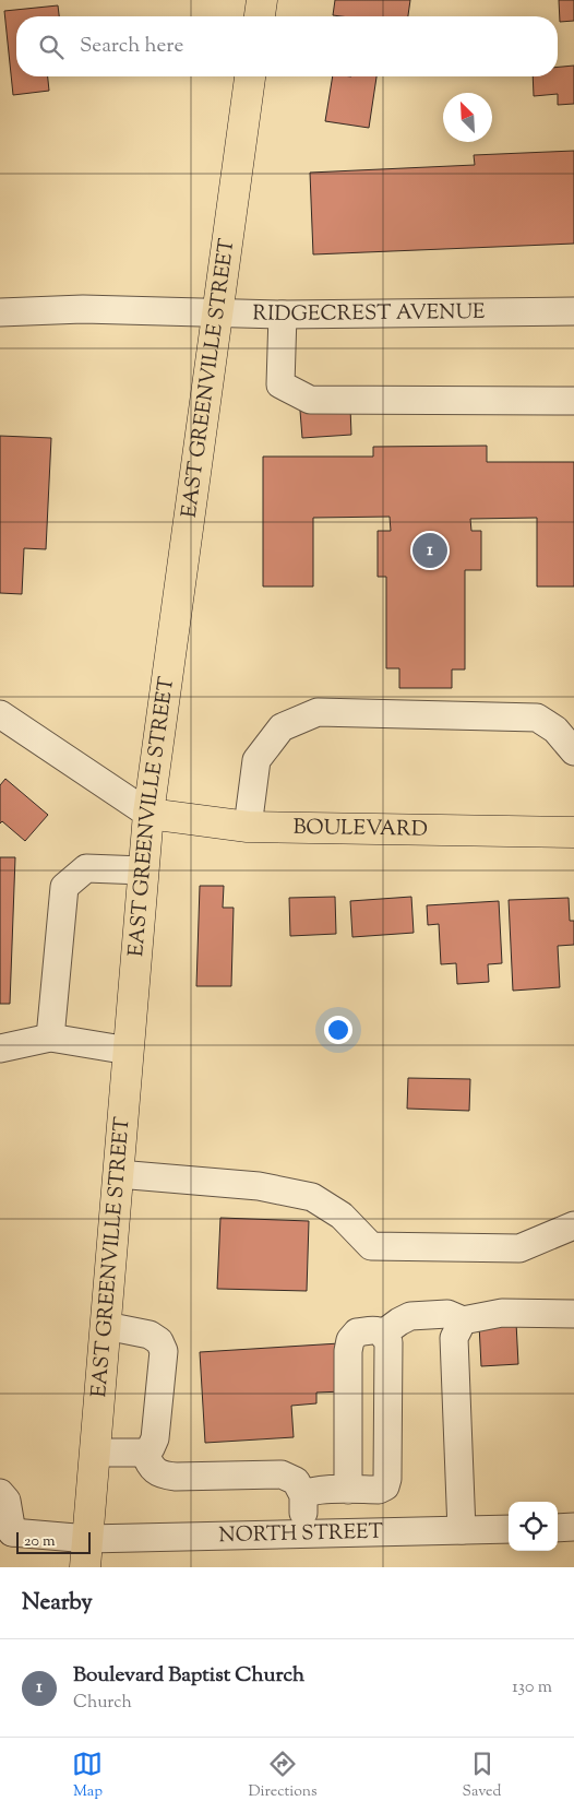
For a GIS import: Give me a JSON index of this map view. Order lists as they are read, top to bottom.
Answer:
{
  "streets": {
    "main road": ["EAST GREENVILLE STREET", "BOULEVARD"],
    "street": ["RIDGECREST AVENUE", "NORTH STREET"]
  },
  "crossings": [
    ["RIDGECREST AVENUE", "EAST GREENVILLE STREET"],
    ["EAST GREENVILLE STREET", "BOULEVARD"],
    ["EAST GREENVILLE STREET", "NORTH STREET"]
  ],
  "scale_bar": "20 m",
  "north": "top left",
  "page": {
    "search": "Search here",
    "pins": "1",
    "scale": "20 m",
    "heading": "Nearby",
    "list": [
      {
        "mark": "1",
        "name": "Boulevard Baptist Church",
        "note": "Church",
        "value": "130 m"
      }
    ],
    "nav": ["Map", "Directions", "Saved"]
  }
}
